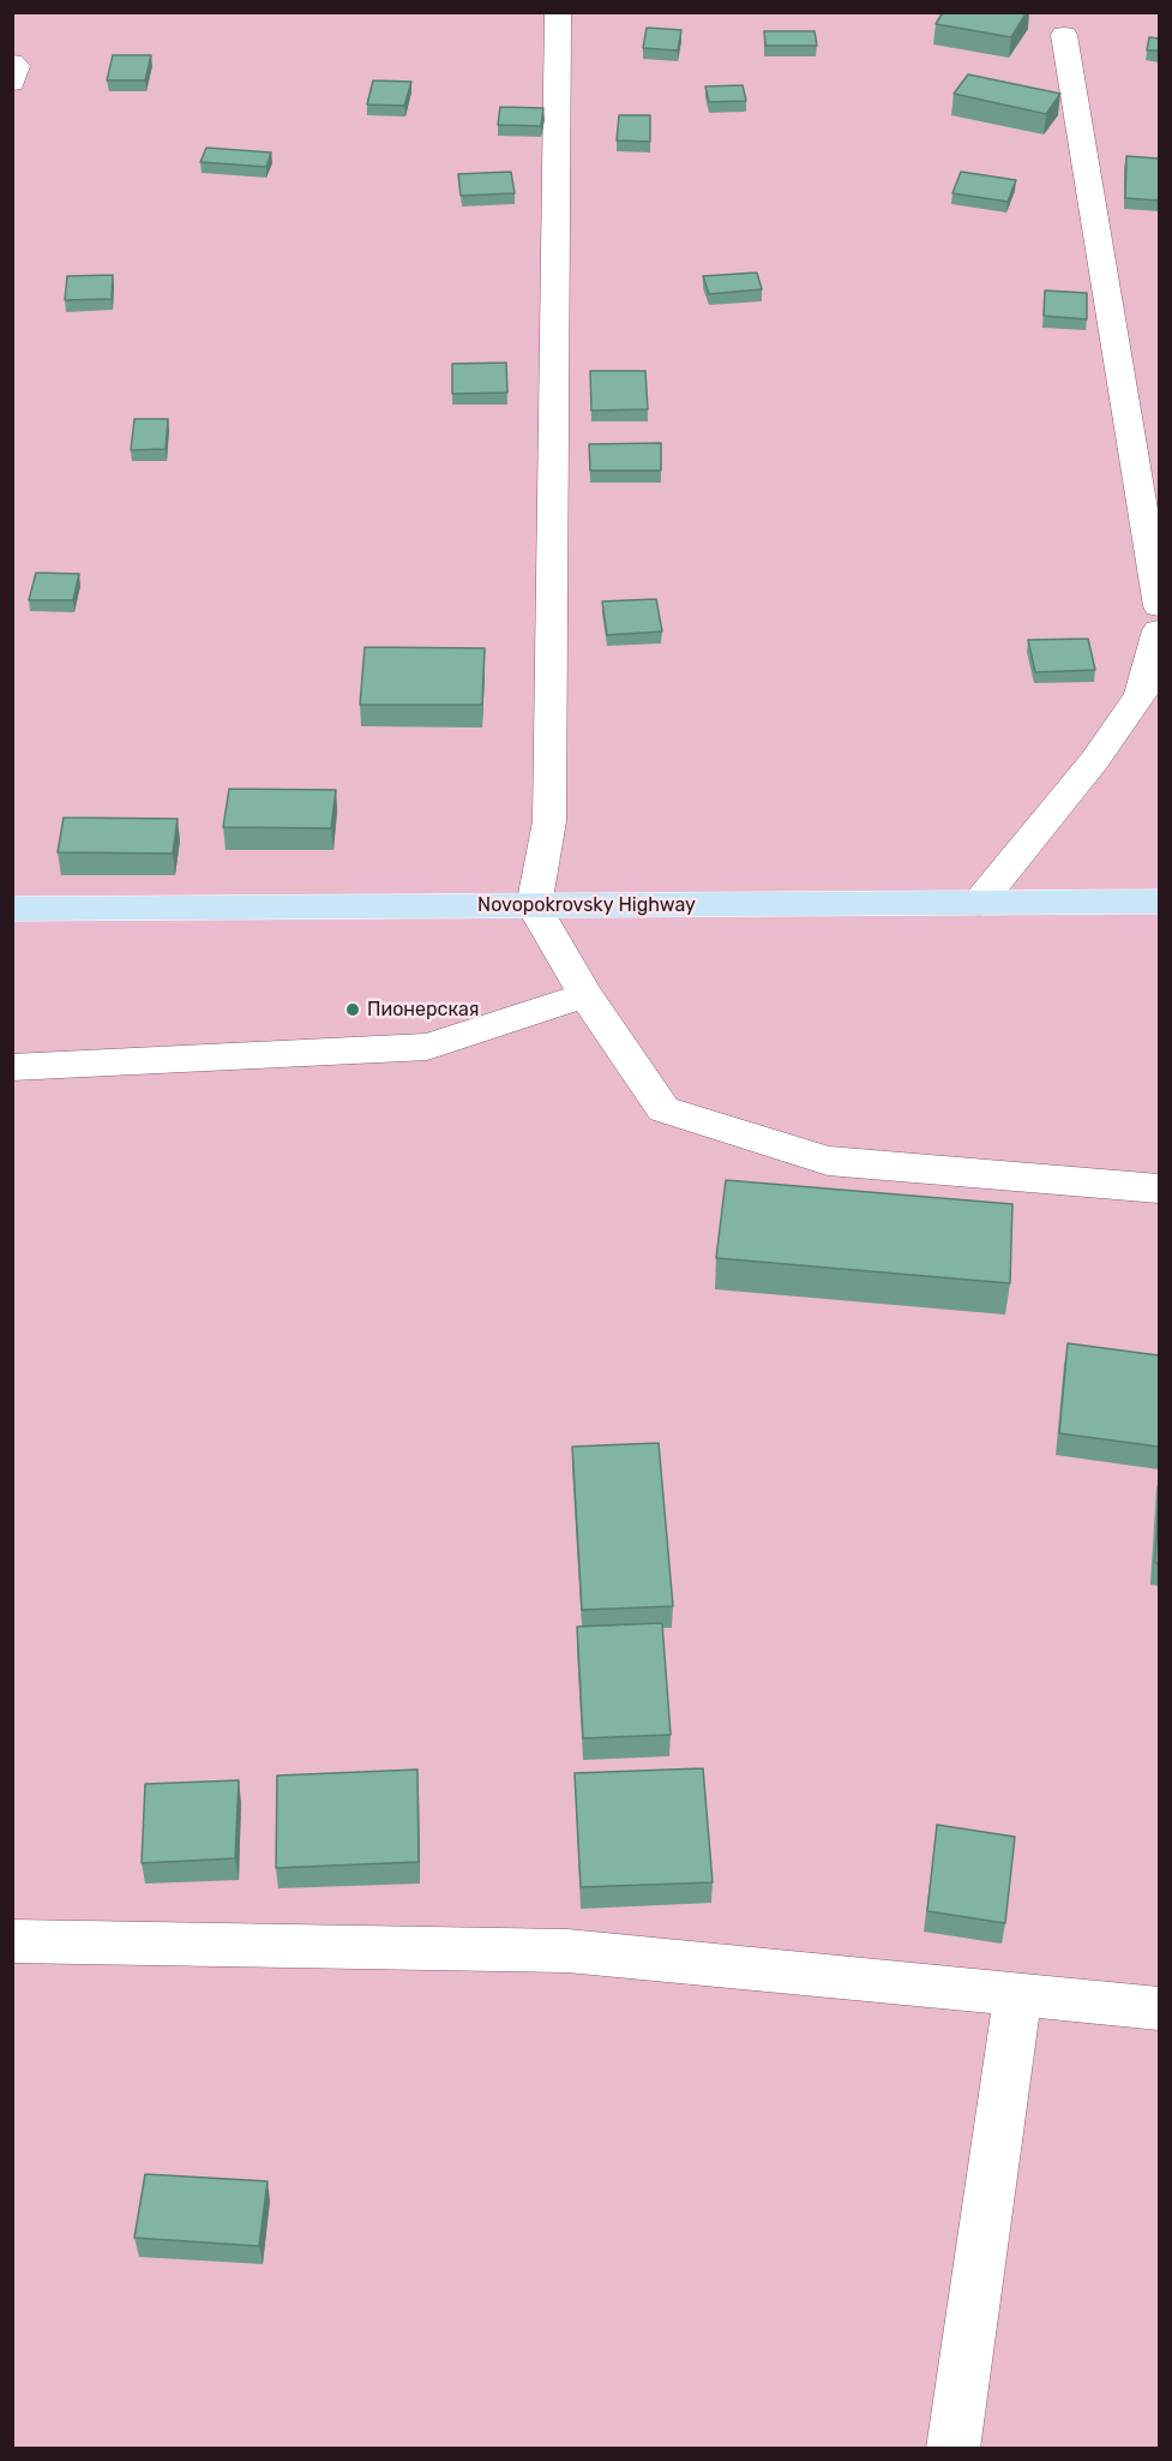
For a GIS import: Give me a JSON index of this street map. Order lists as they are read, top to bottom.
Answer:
{
  "streets": {
    "main road": ["Novopokrovsky Highway"]
  },
  "places": ["Пионерская"]
}
